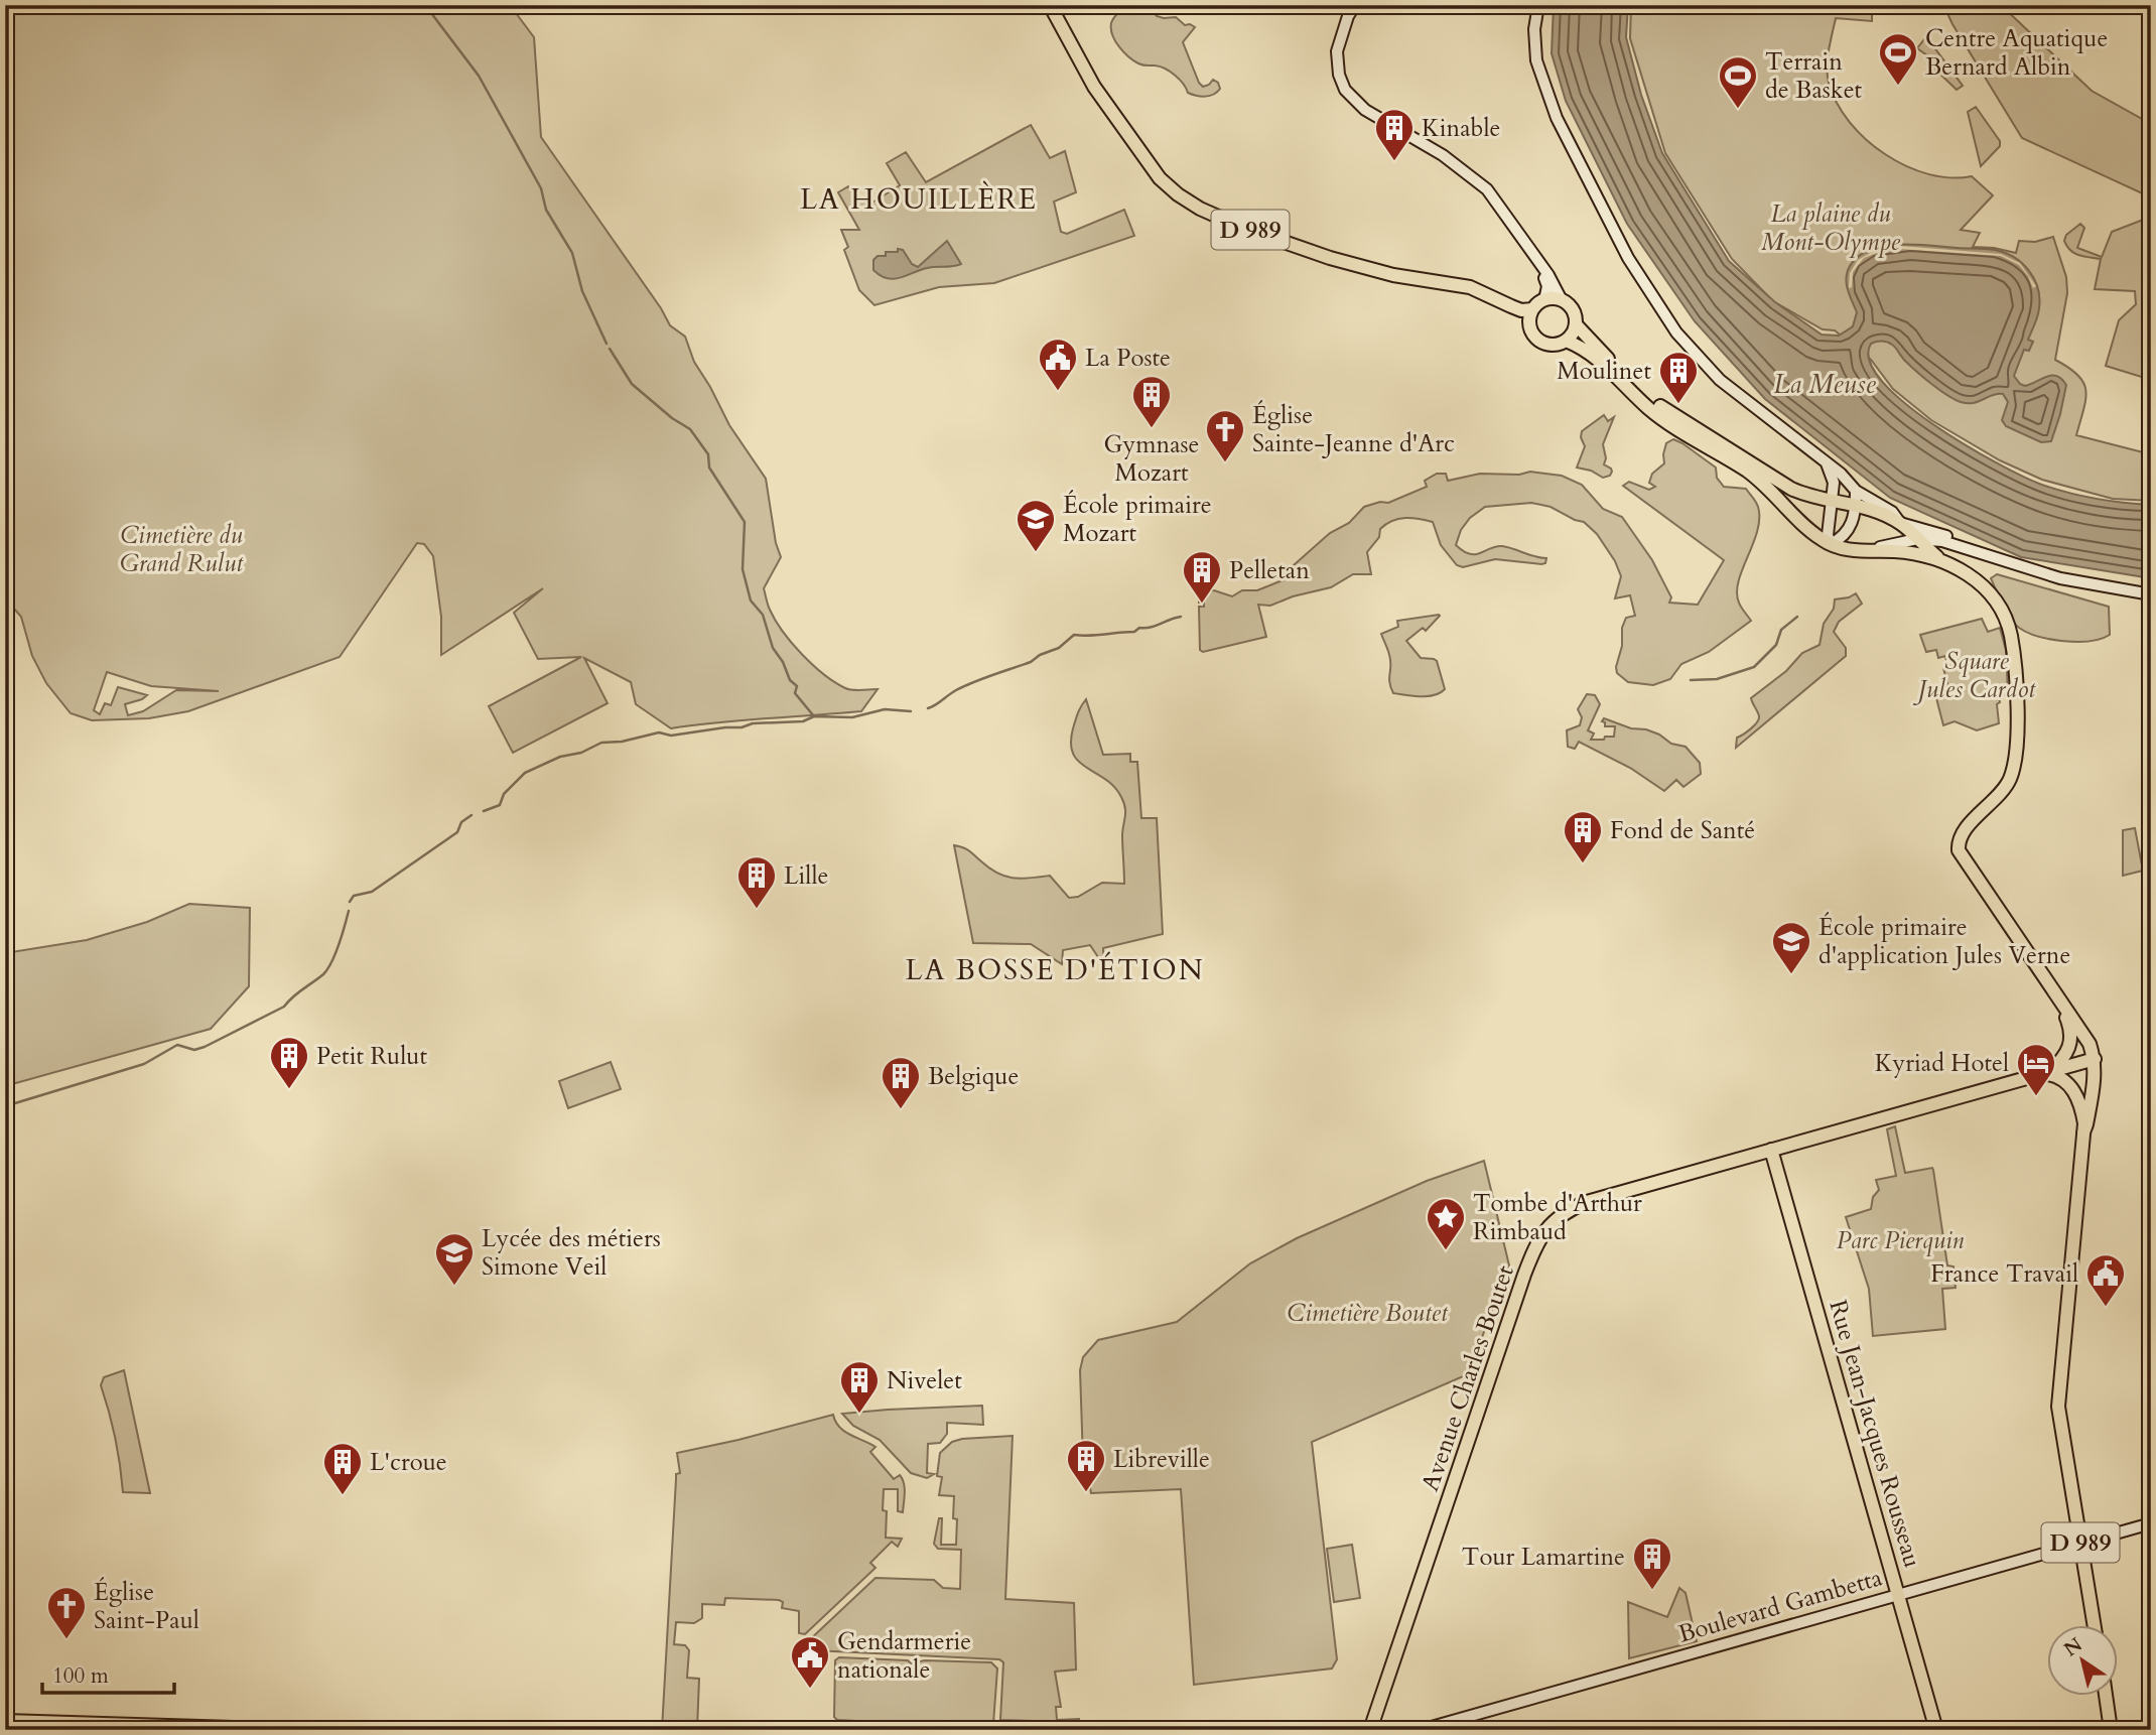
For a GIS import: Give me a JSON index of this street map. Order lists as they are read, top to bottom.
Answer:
{
  "streets": {
    "main road": ["D 989", "Avenue Charles Boutet", "Rue Jean-Jacques Rousseau"],
    "street": ["Boulevard Gambetta"]
  },
  "crossings": [
    ["D 989", "Boulevard Gambetta"],
    ["Avenue Charles Boutet", "Rue Jean-Jacques Rousseau"],
    ["Rue Jean-Jacques Rousseau", "Boulevard Gambetta"]
  ],
  "districts": ["LA HOUILLÈRE", "LA BOSSE D'ÉTION"],
  "water": ["La Meuse"],
  "parks": [
    "La plaine du Mont-Olympe",
    "Cimetière du Grand Rulut",
    "Square Jules Cardot",
    "Parc Pierquin",
    "Cimetière Boutet"
  ],
  "places": {
    "sports": ["Centre Aquatique Bernard Albin", "Terrain de Basket"],
    "building": [
      "Kinable",
      "Moulinet",
      "Gymnase Mozart",
      "Pelletan",
      "Fond de Santé",
      "Lille",
      "Petit Rulut",
      "Belgique",
      "Nivelet",
      "Libreville",
      "L'croue",
      "Tour Lamartine"
    ],
    "public building": ["La Poste", "France Travail", "Gendarmerie nationale"],
    "church": ["Église Sainte-Jeanne d'Arc", "Église Saint-Paul"],
    "school or university": ["École primaire Mozart", "École primaire d'application Jules Verne", "Lycée des métiers Simone Veil"],
    "hotel": ["Kyriad Hotel"],
    "place": ["Tombe d'Arthur Rimbaud"]
  },
  "scale_bar": "100 m",
  "north": "top left"
}
